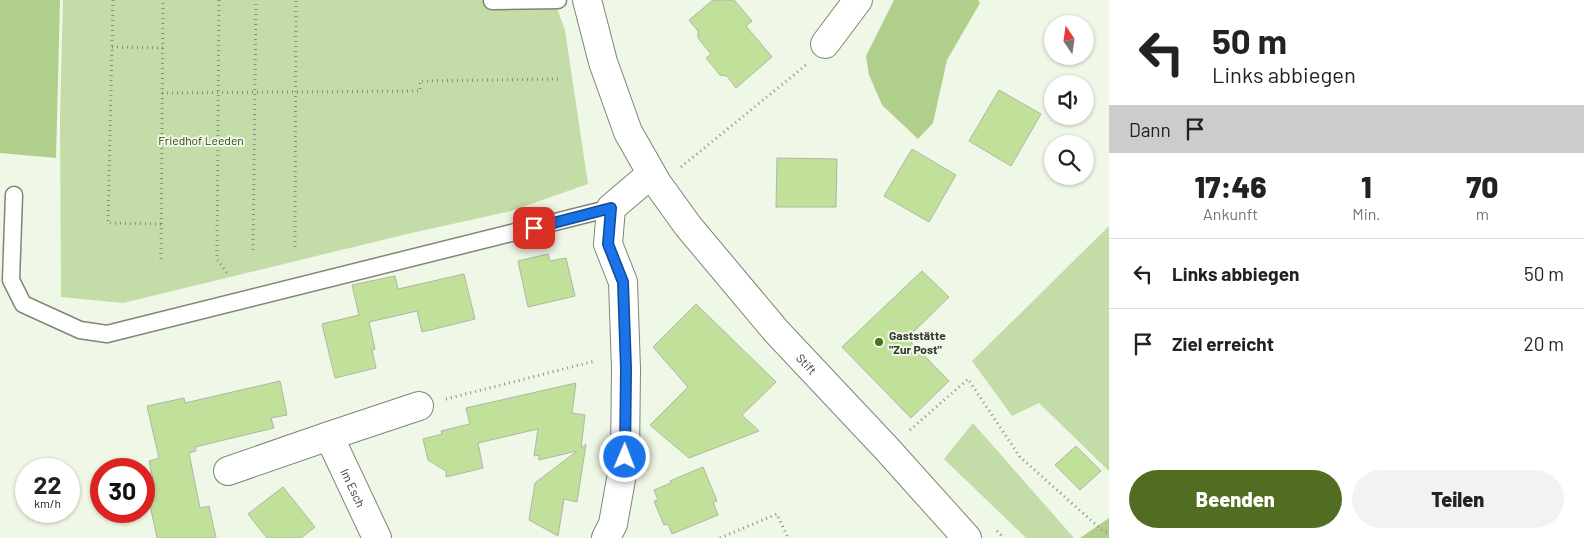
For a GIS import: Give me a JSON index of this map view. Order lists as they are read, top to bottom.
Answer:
{
  "streets": {
    "street": ["Stift", "Im Esch"]
  },
  "parks": ["Friedhof Leeden"],
  "places": ["Gaststätte \"Zur Post\""],
  "north": "top",
  "page": {
    "turn": ["50 m", "Links abbiegen"],
    "then": "Dann",
    "eta": [
      "17:46",
      "Ankunft",
      "1",
      "Min.",
      "70",
      "m"
    ],
    "list": [
      {
        "name": "Links abbiegen",
        "value": "50 m"
      },
      {
        "name": "Ziel erreicht",
        "value": "20 m"
      }
    ],
    "speed": "22 km/h",
    "limit": "30",
    "buttons": ["Beenden", "Teilen"]
  }
}
